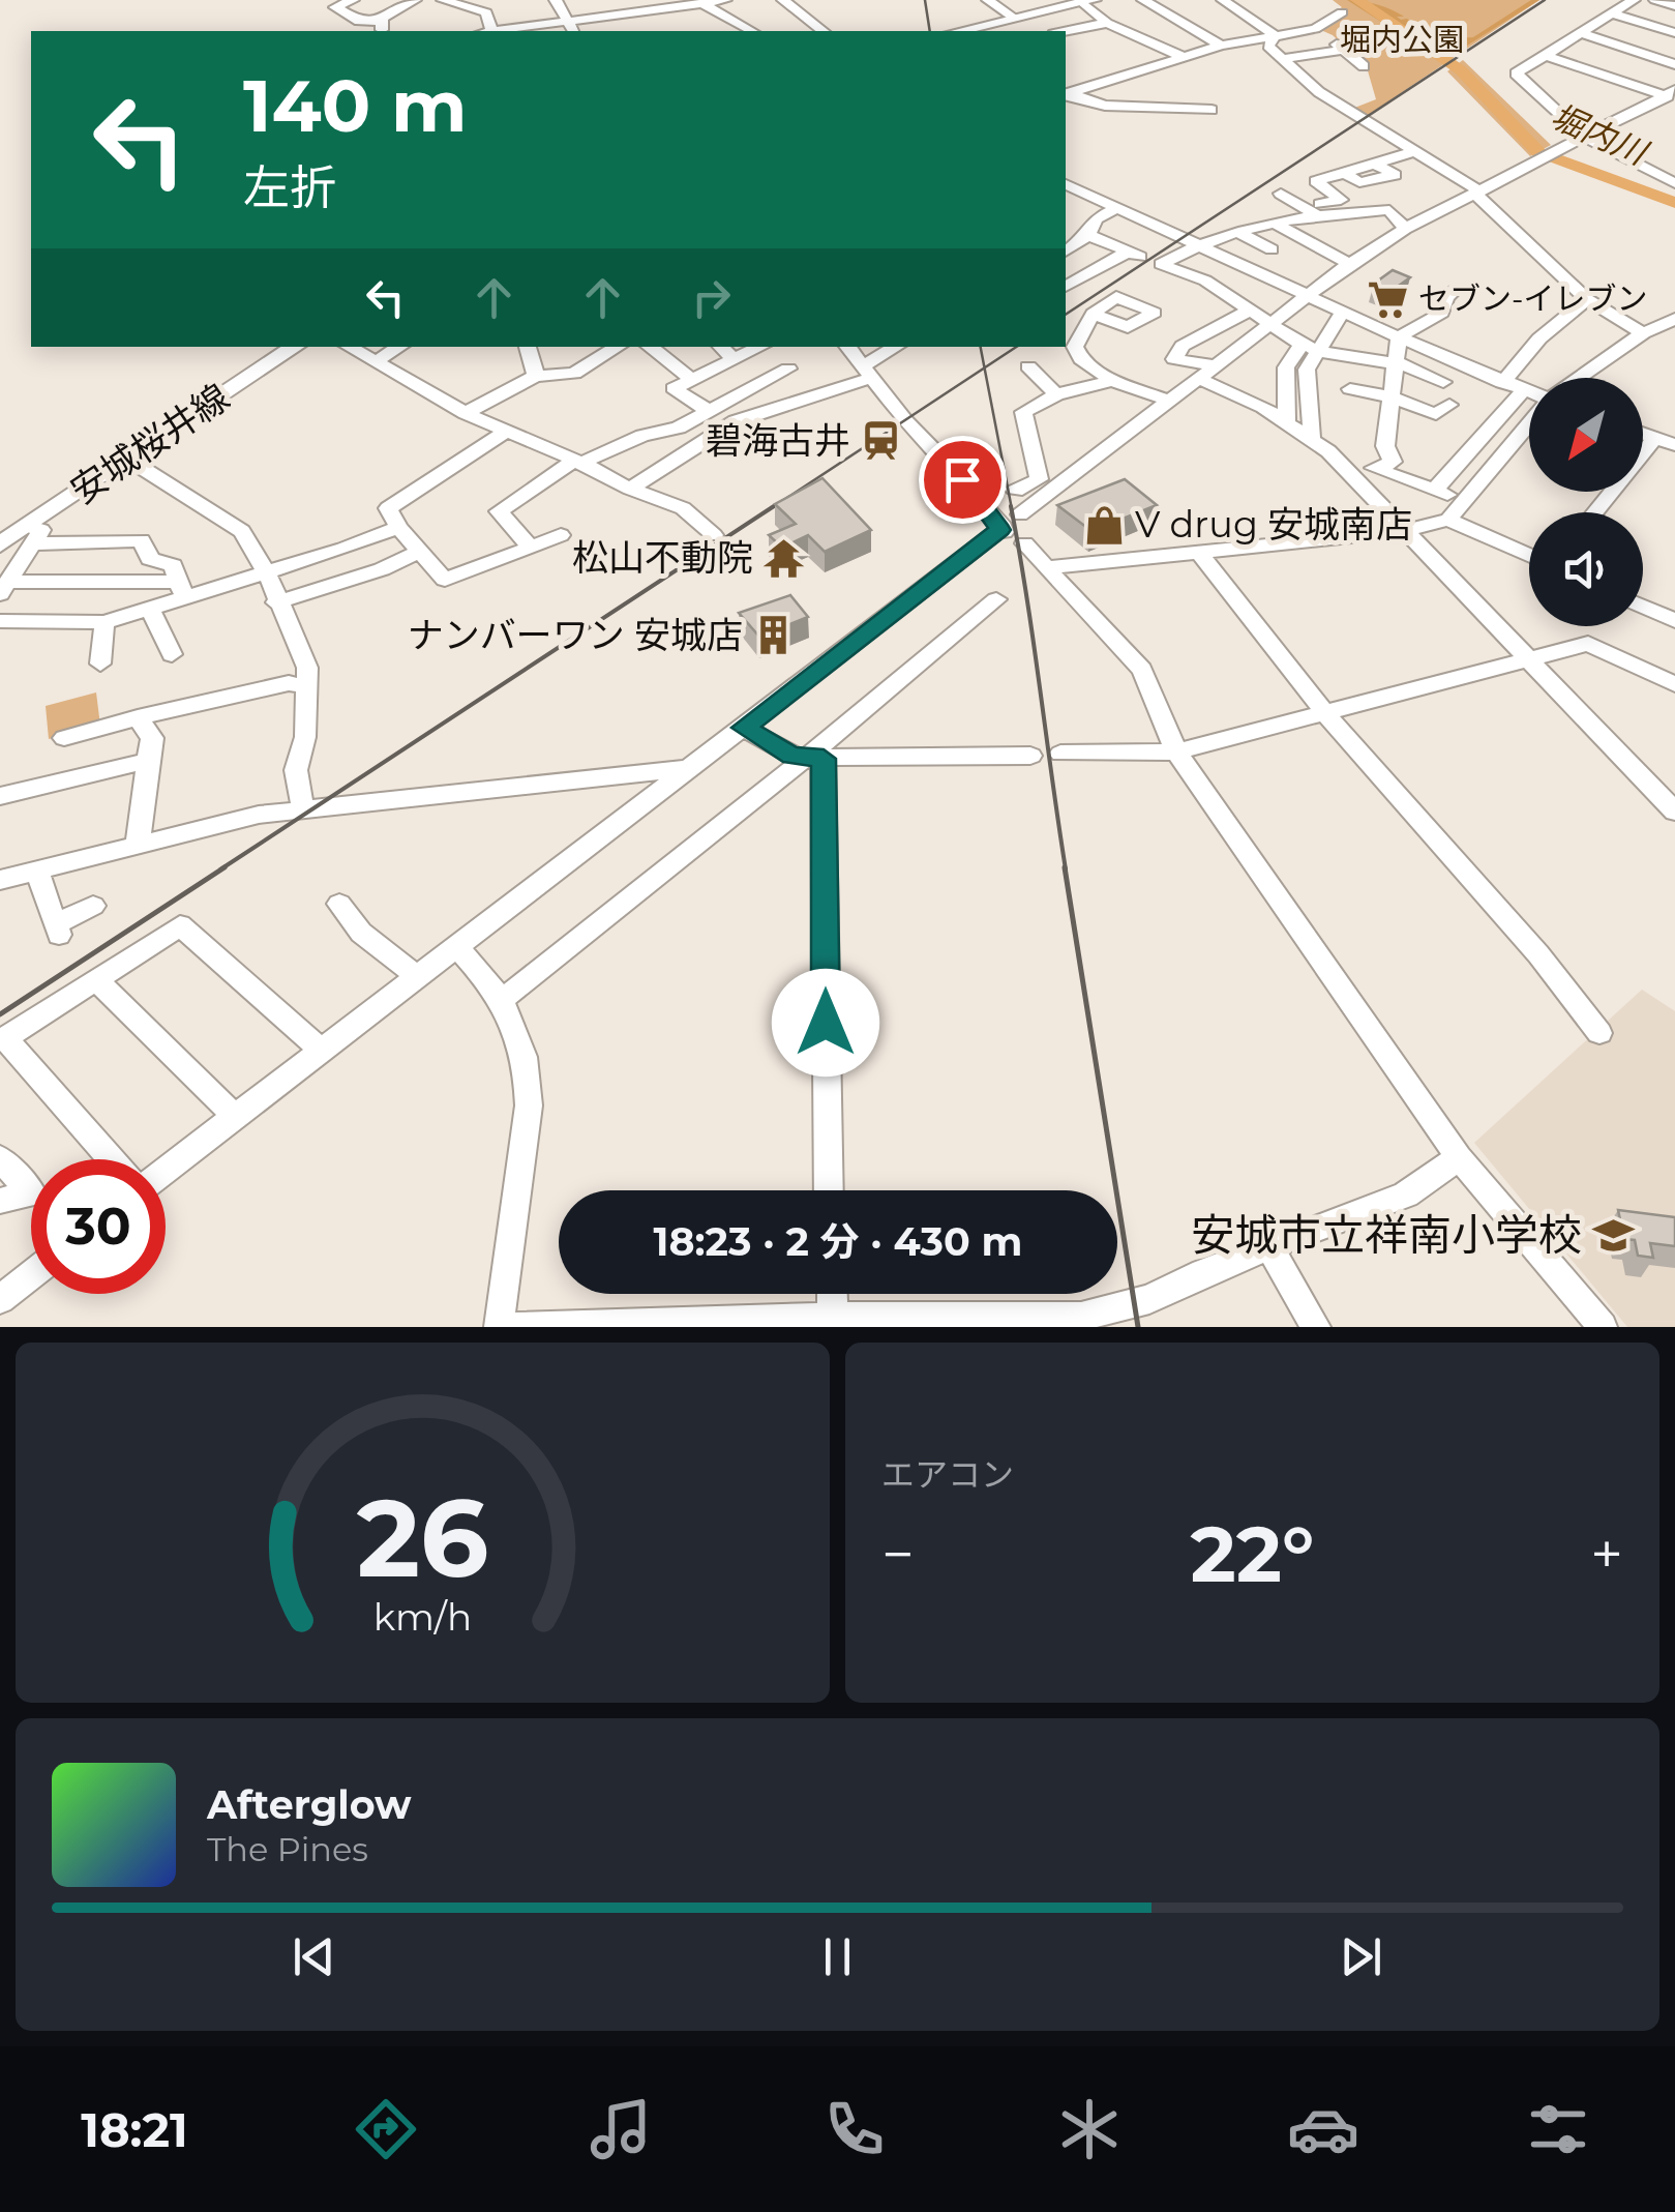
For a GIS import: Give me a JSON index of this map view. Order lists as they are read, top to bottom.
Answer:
{
  "streets": {
    "main road": ["安城桜井線"]
  },
  "water": ["堀内川"],
  "parks": ["堀内公園"],
  "places": {
    "supermarket": ["セブン-イレブン"],
    "station": ["碧海古井"],
    "shop": ["V drug 安城南店"],
    "temple": ["松山不動院"],
    "building": ["ナンバーワン 安城店"],
    "school or university": ["安城市立祥南小学校"]
  },
  "north": "bottom left",
  "page": {
    "turn": ["140 m", "左折"],
    "limit": "30",
    "trip": "18:23 · 2 分 · 430 m",
    "tile": "エアコン",
    "heat": ["−", "22°", "+"],
    "song": ["Afterglow", "The Pines"],
    "tabs": "18:21",
    "gauge": ["26", "km/h"]
  }
}
